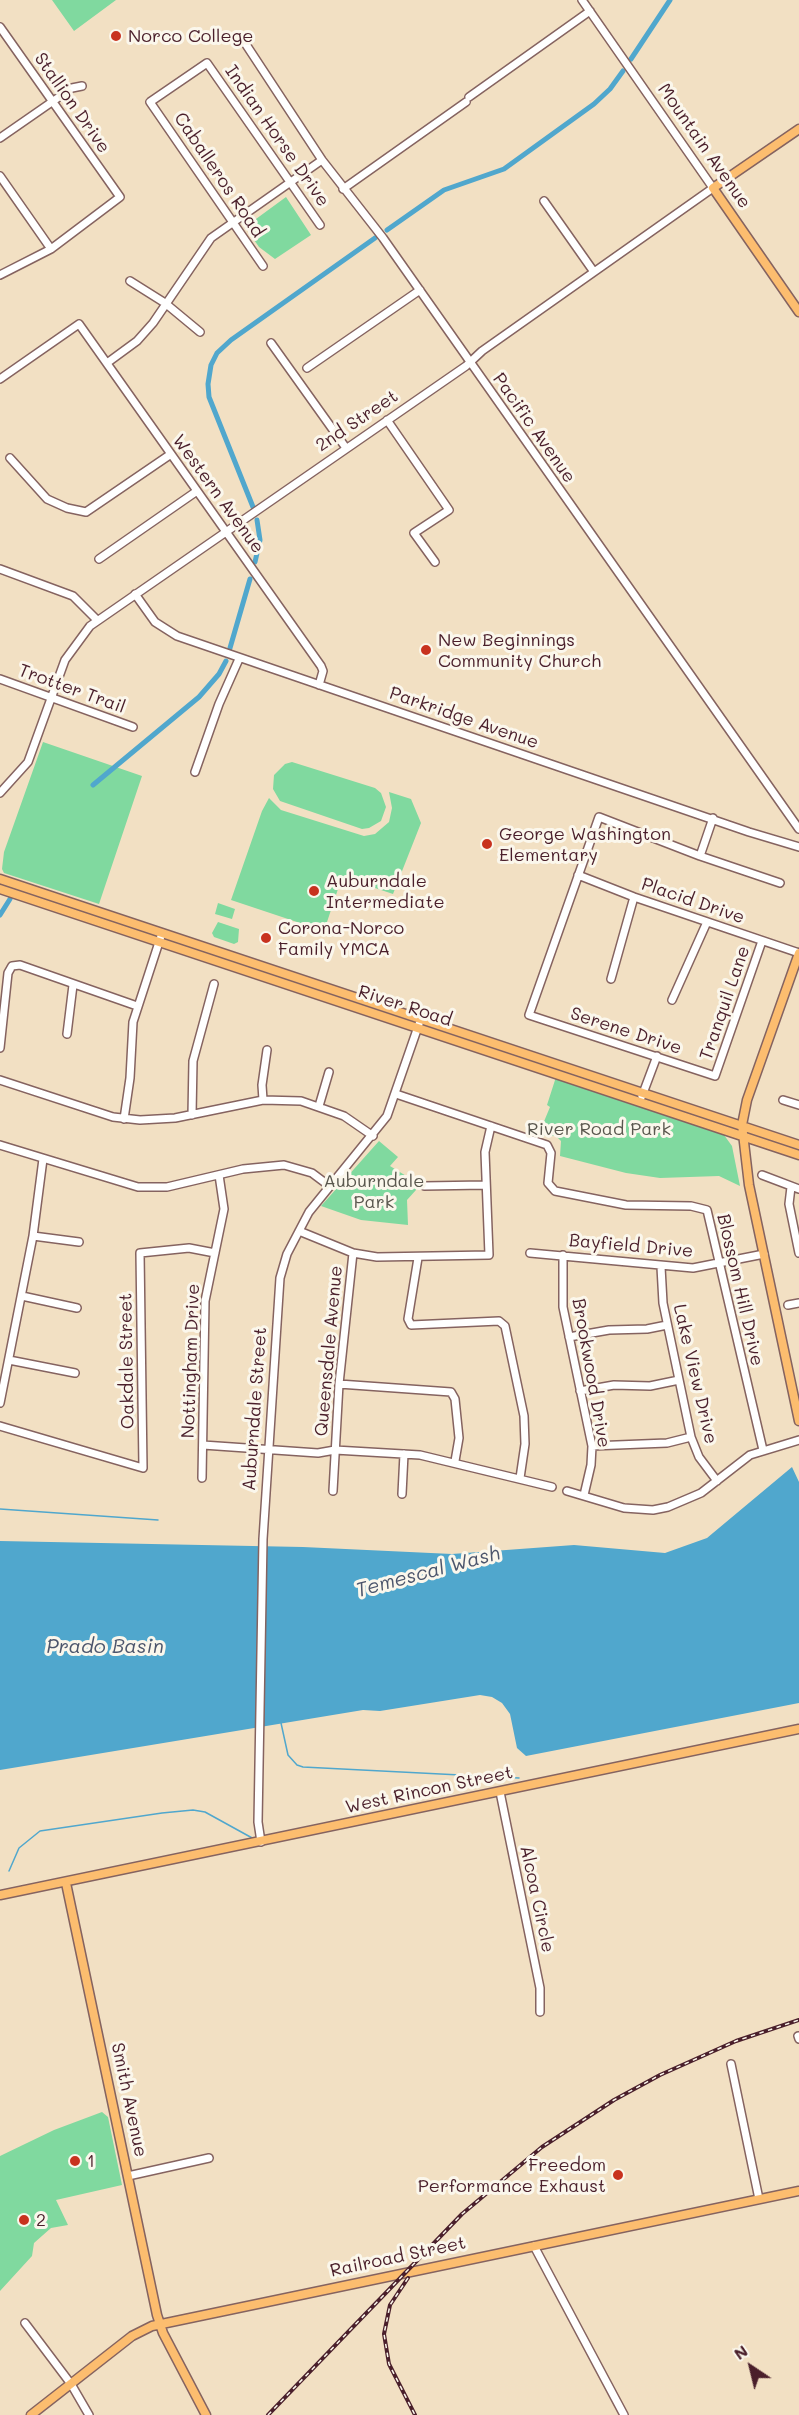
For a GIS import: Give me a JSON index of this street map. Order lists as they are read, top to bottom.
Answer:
{
  "streets": {
    "main road": [
      "Mountain Avenue",
      "2nd Street",
      "River Road",
      "West Rincon Street",
      "Smith Avenue",
      "Railroad Street"
    ],
    "street": [
      "Stallion Drive",
      "Indian Horse Drive",
      "Caballeros Road",
      "Pacific Avenue",
      "Western Avenue",
      "Trotter Trail",
      "Parkridge Avenue",
      "Placid Drive",
      "Tranquil Lane",
      "Serene Drive",
      "Bayfield Drive",
      "Blossom Hill Drive",
      "Queensdale Avenue",
      "Oakdale Street",
      "Nottingham Drive",
      "Brookwood Drive",
      "Lake View Drive",
      "Auburndale Street",
      "Alcoa Circle"
    ]
  },
  "crossings": [
    ["Indian Horse Drive", "Caballeros Road"],
    ["Mountain Avenue", "2nd Street"],
    ["2nd Street", "Pacific Avenue"],
    ["2nd Street", "Western Avenue"],
    ["2nd Street", "Trotter Trail"],
    ["2nd Street", "Parkridge Avenue"],
    ["Western Avenue", "Parkridge Avenue"],
    ["Placid Drive", "Tranquil Lane"],
    ["Placid Drive", "Serene Drive"],
    ["Tranquil Lane", "Serene Drive"],
    ["River Road", "Auburndale Street"],
    ["Bayfield Drive", "Blossom Hill Drive"],
    ["Bayfield Drive", "Brookwood Drive"],
    ["Bayfield Drive", "Lake View Drive"],
    ["Blossom Hill Drive", "Auburndale Street"],
    ["Oakdale Street", "Nottingham Drive"],
    ["Auburndale Street", "West Rincon Street"],
    ["West Rincon Street", "Alcoa Circle"],
    ["West Rincon Street", "Smith Avenue"],
    ["Smith Avenue", "Railroad Street"]
  ],
  "water": ["Temescal Wash", "Prado Basin"],
  "parks": ["River Road Park", "Auburndale Park"],
  "places": [
    "Norco College",
    "New Beginnings Community Church",
    "George Washington Elementary",
    "Auburndale Intermediate",
    "Corona-Norco Family YMCA",
    "1",
    "Freedom Performance Exhaust",
    "2"
  ],
  "north": "top left"
}
